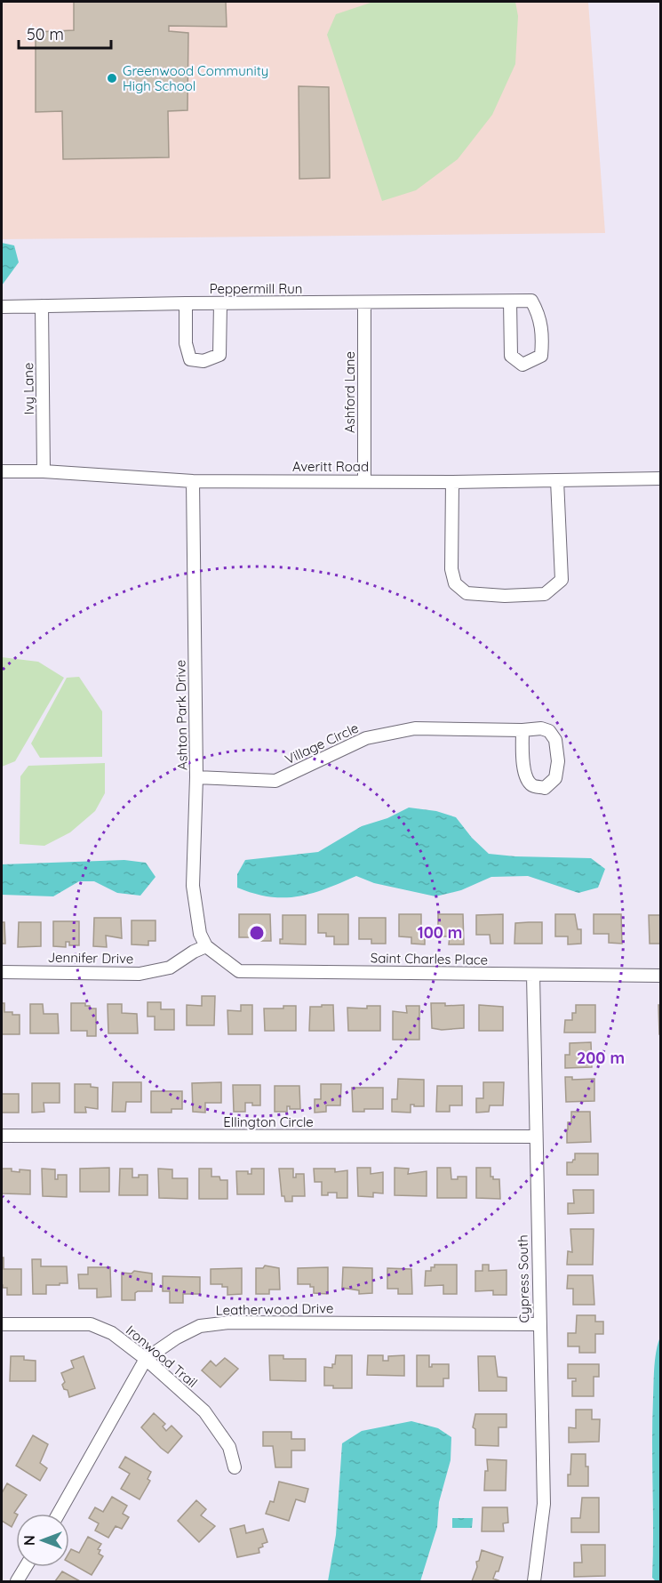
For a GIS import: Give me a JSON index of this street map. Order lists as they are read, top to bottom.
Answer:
{
  "streets": {
    "street": [
      "Peppermill Run",
      "Ivy Lane",
      "Ashford Lane",
      "Averitt Road",
      "Ashton Park Drive",
      "Village Circle",
      "Jennifer Drive",
      "Saint Charles Place",
      "Ellington Circle",
      "Cypress South",
      "Leatherwood Drive",
      "Ironwood Trail"
    ]
  },
  "crossings": [
    ["Peppermill Run", "Ivy Lane"],
    ["Peppermill Run", "Ashford Lane"],
    ["Ivy Lane", "Averitt Road"],
    ["Ashford Lane", "Averitt Road"],
    ["Averitt Road", "Ashton Park Drive"],
    ["Ashton Park Drive", "Village Circle"],
    ["Ashton Park Drive", "Jennifer Drive"],
    ["Ashton Park Drive", "Saint Charles Place"],
    ["Jennifer Drive", "Saint Charles Place"],
    ["Saint Charles Place", "Cypress South"],
    ["Ellington Circle", "Cypress South"],
    ["Cypress South", "Leatherwood Drive"],
    ["Leatherwood Drive", "Ironwood Trail"]
  ],
  "places": ["Greenwood Community High School"],
  "scale_bar": "50 m",
  "north": "left",
  "rings": ["100 m", "200 m"]
}
